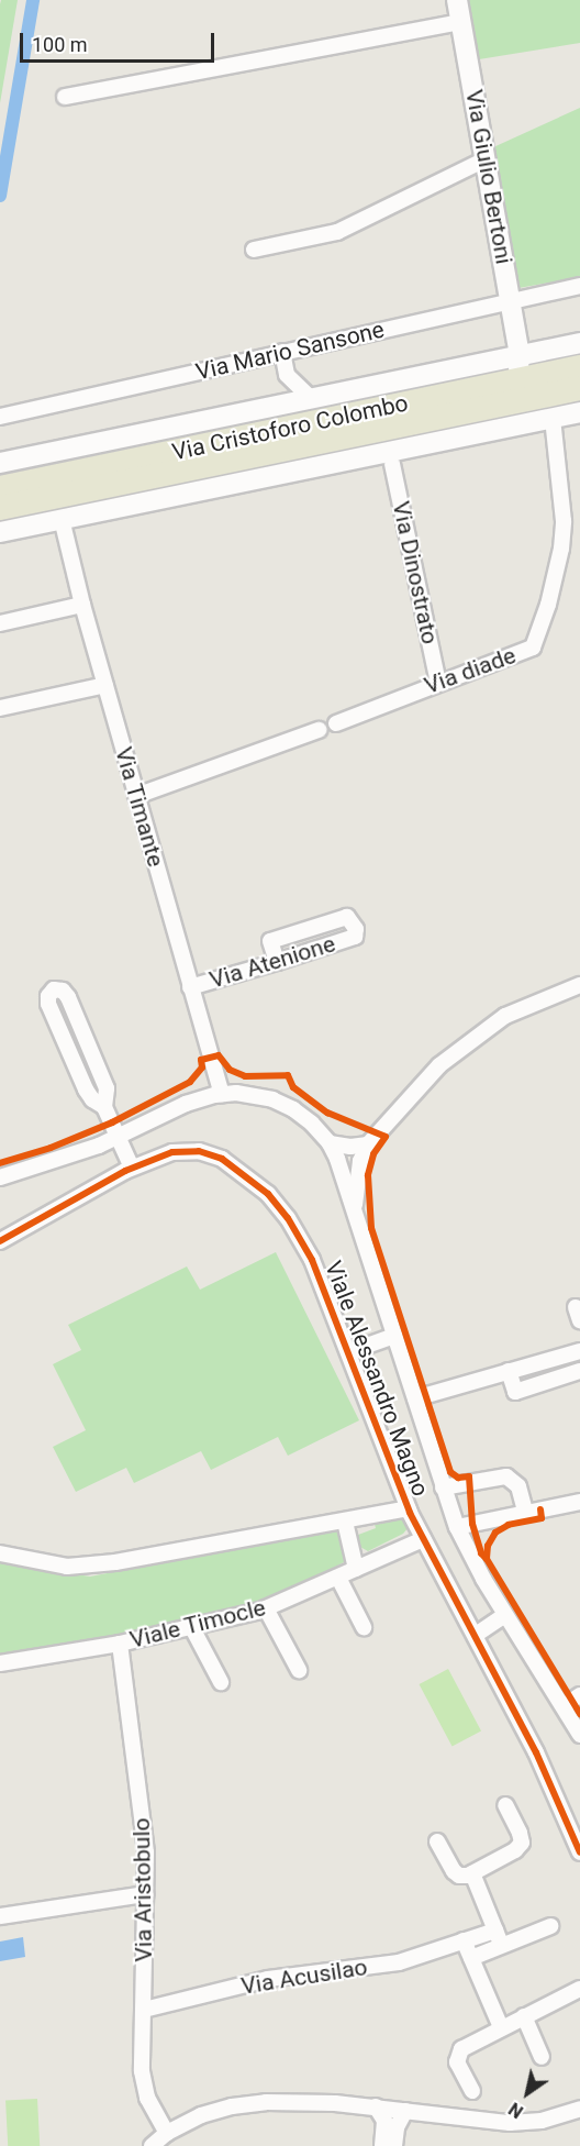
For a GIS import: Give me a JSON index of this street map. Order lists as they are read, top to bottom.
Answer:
{
  "streets": {
    "main road": ["Via Cristoforo Colombo"],
    "street": [
      "Via Giulio Bertoni",
      "Via Mario Sansone",
      "Via Dinostrato",
      "Via diade",
      "Via Timante",
      "Via Atenione",
      "Viale Alessandro Magno",
      "Viale Timocle",
      "Via Aristobulo",
      "Via Acusilao"
    ]
  },
  "crossings": [
    ["Via Giulio Bertoni", "Via Mario Sansone"],
    ["Via Giulio Bertoni", "Via Cristoforo Colombo"],
    ["Via Cristoforo Colombo", "Via diade"],
    ["Via Cristoforo Colombo", "Via Timante"],
    ["Via Dinostrato", "Via diade"],
    ["Via Timante", "Via Atenione"],
    ["Via Timante", "Viale Alessandro Magno"],
    ["Viale Alessandro Magno", "Viale Timocle"],
    ["Viale Timocle", "Via Aristobulo"],
    ["Via Aristobulo", "Via Acusilao"]
  ],
  "scale_bar": "100 m",
  "north": "bottom left"
}
